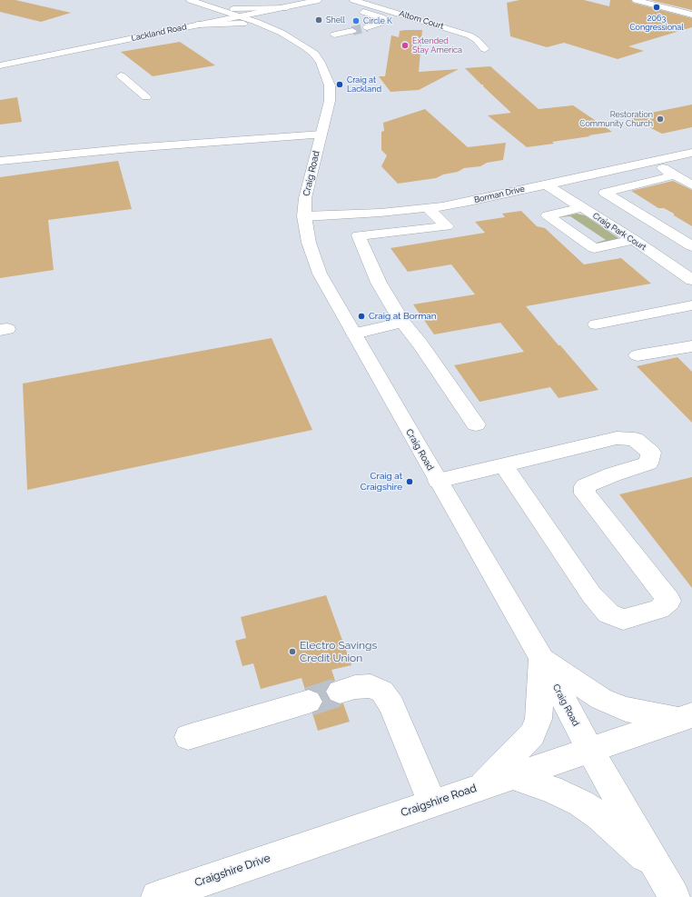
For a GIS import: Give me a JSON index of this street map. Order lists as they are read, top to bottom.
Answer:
{
  "streets": {
    "main road": [
      "Altom Court",
      "Lackland Road",
      "Craig Road",
      "Borman Drive",
      "Craig Park Court",
      "Craigshire Road",
      "Craigshire Drive"
    ]
  },
  "crossings": [
    ["Lackland Road", "Craig Road"],
    ["Craig Road", "Borman Drive"],
    ["Craig Road", "Craigshire Road"],
    ["Borman Drive", "Craig Park Court"],
    ["Craigshire Road", "Craigshire Drive"]
  ],
  "places": [
    "2063 Congressional",
    "Shell",
    "Circle K",
    "Extended Stay America",
    "Craig at Lackland",
    "Restoration Community Church",
    "Craig at Borman",
    "Craig at Craigshire",
    "Electro Savings Credit Union"
  ]
}
